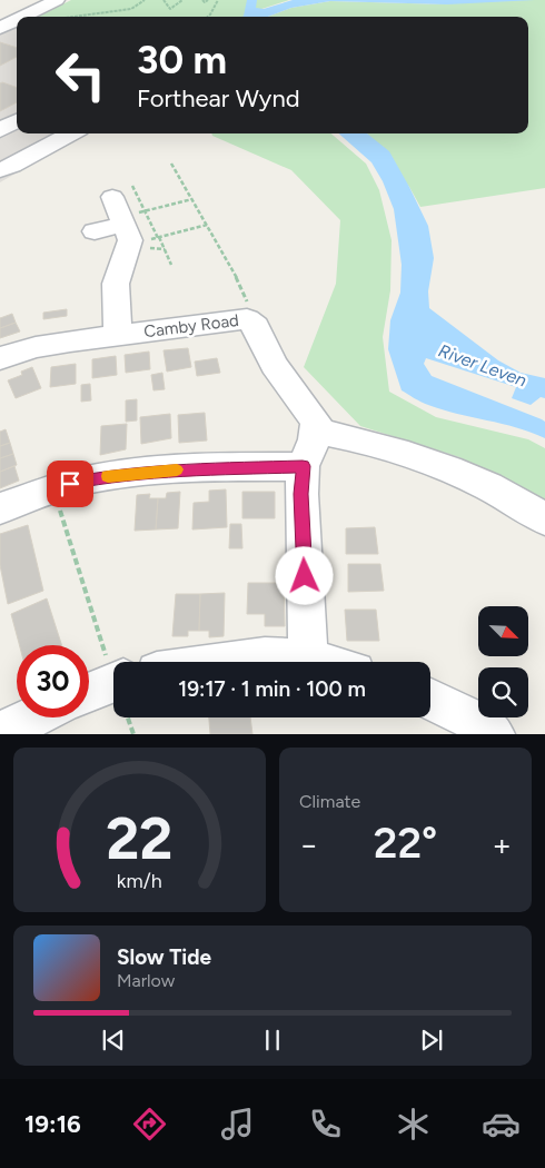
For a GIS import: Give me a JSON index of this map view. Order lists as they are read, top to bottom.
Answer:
{
  "streets": {
    "street": ["Camby Road"]
  },
  "water": ["River Leven"],
  "north": "bottom right",
  "page": {
    "turn": ["30 m", "Forthear Wynd"],
    "limit": "30",
    "trip": "19:17 · 1 min · 100 m",
    "tile": "Climate",
    "heat": ["−", "22°", "+"],
    "song": ["Slow Tide", "Marlow"],
    "tabs": "19:16",
    "gauge": ["22", "km/h"]
  }
}
